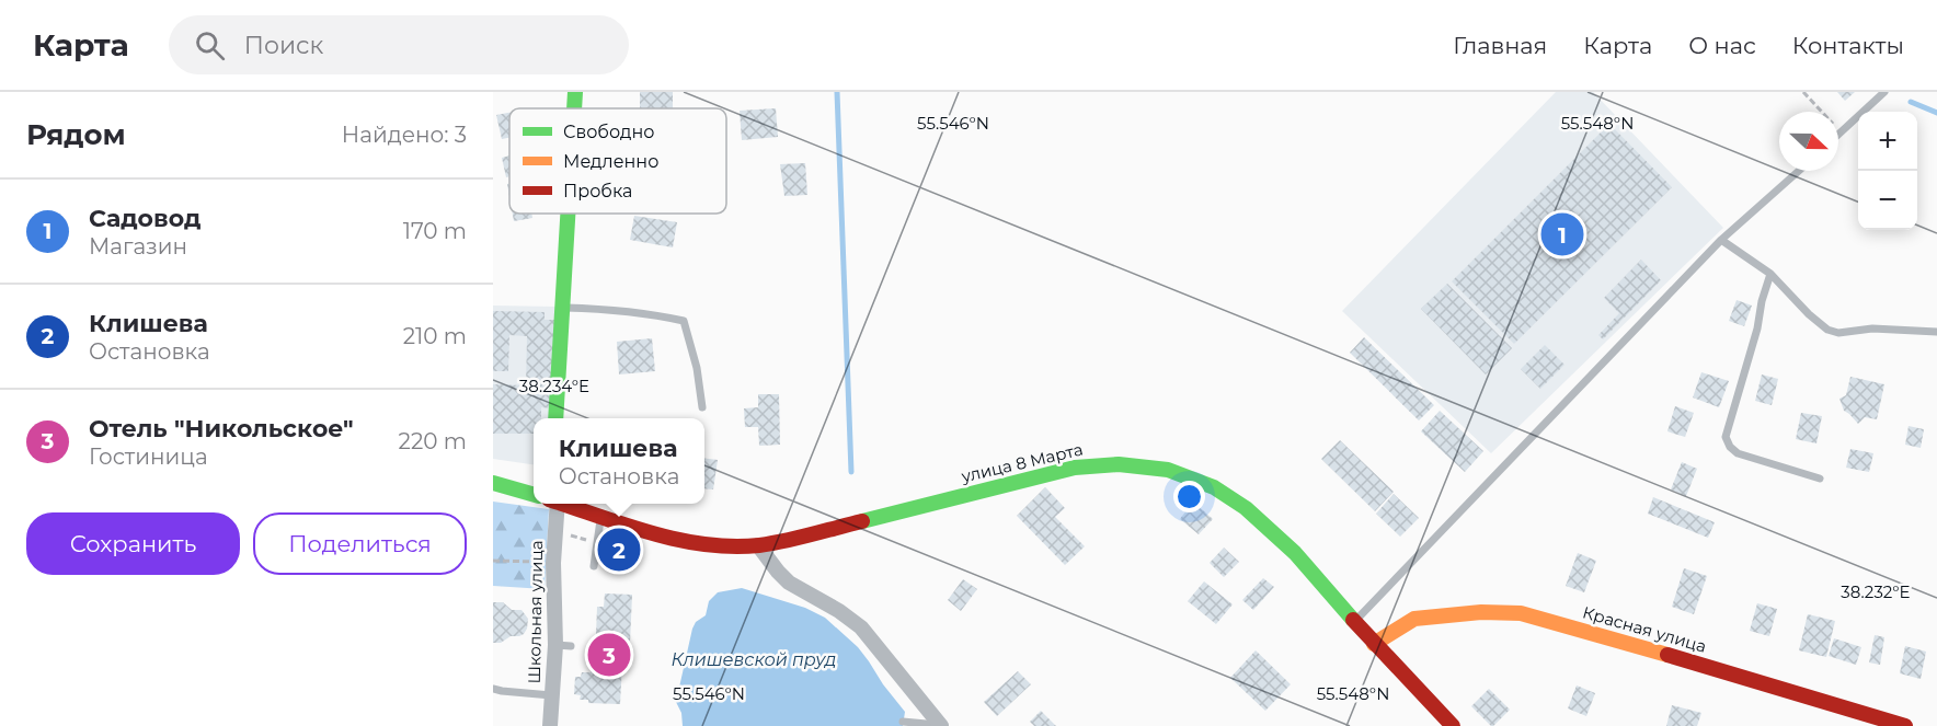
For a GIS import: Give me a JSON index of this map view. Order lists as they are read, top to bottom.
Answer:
{
  "streets": {
    "main road": ["улица 8 Марта", "Красная улица"],
    "street": ["Школьная улица"]
  },
  "crossings": [
    ["улица 8 Марта", "Красная улица"]
  ],
  "water": ["Клишевской пруд"],
  "legend": ["Свободно", "Медленно", "Пробка"],
  "north": "right",
  "page": {
    "header": "Карта",
    "search": "Поиск",
    "nav": [
      "Главная",
      "Карта",
      "О нас",
      "Контакты"
    ],
    "heading": ["Рядом", "Найдено: 3"],
    "map_buttons": ["+", "−"],
    "list": [
      {
        "mark": "1",
        "name": "Садовод",
        "note": "Магазин",
        "value": "170 m"
      },
      {
        "mark": "2",
        "name": "Клишева",
        "note": "Остановка",
        "value": "210 m"
      },
      {
        "mark": "3",
        "name": "Отель \"Никольское\"",
        "note": "Гостиница",
        "value": "220 m"
      }
    ],
    "pins": ["1", "2", "3"],
    "popup": ["Клишева", "Остановка"],
    "buttons": ["Сохранить", "Поделиться"]
  },
  "coordinates": [
    "55.546°N",
    "55.548°N",
    "38.234°E",
    "38.232°E"
  ]
}
